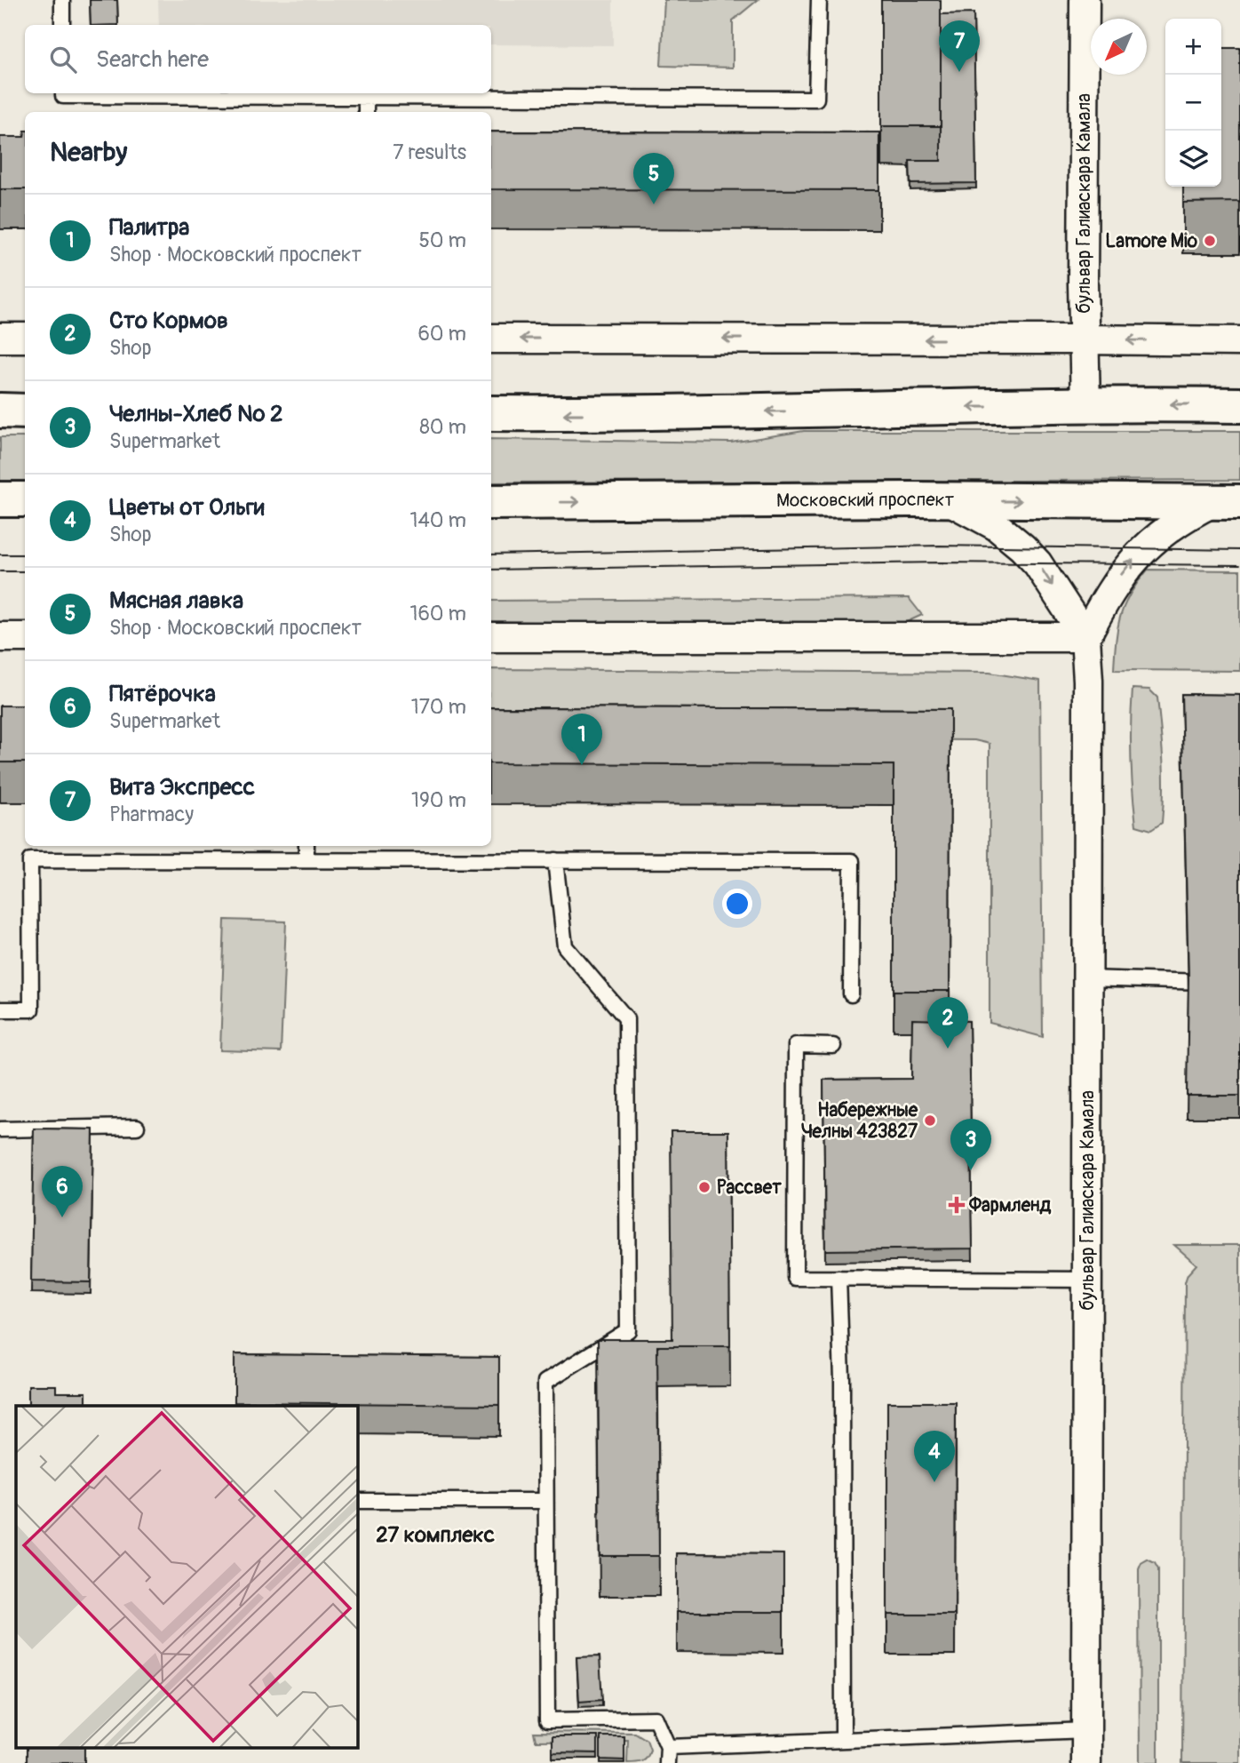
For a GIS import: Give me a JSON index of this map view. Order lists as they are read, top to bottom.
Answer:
{
  "streets": {
    "main road": ["Московский проспект"],
    "street": ["бульвар Галиаскара Камала"]
  },
  "crossings": [
    ["бульвар Галиаскара Камала", "Московский проспект"]
  ],
  "districts": ["27 комплекс"],
  "places": {
    "other": ["Lamore Mio", "Набережные Челны 423827", "Рассвет"],
    "health": ["Фармленд"]
  },
  "north": "bottom left",
  "page": {
    "map_buttons": ["+", "−"],
    "pins": [
      "7",
      "5",
      "1",
      "2",
      "3",
      "6",
      "4"
    ],
    "search": "Search here",
    "heading": ["Nearby", "7 results"],
    "list": [
      {
        "mark": "1",
        "name": "Палитра",
        "note": "Shop · Московский проспект",
        "value": "50 m"
      },
      {
        "mark": "2",
        "name": "Сто Кормов",
        "note": "Shop",
        "value": "60 m"
      },
      {
        "mark": "3",
        "name": "Челны-Хлеб № 2",
        "note": "Supermarket",
        "value": "80 m"
      },
      {
        "mark": "4",
        "name": "Цветы от Ольги",
        "note": "Shop",
        "value": "140 m"
      },
      {
        "mark": "5",
        "name": "Мясная лавка",
        "note": "Shop · Московский проспект",
        "value": "160 m"
      },
      {
        "mark": "6",
        "name": "Пятёрочка",
        "note": "Supermarket",
        "value": "170 m"
      },
      {
        "mark": "7",
        "name": "Вита Экспресс",
        "note": "Pharmacy",
        "value": "190 m"
      }
    ]
  }
}
